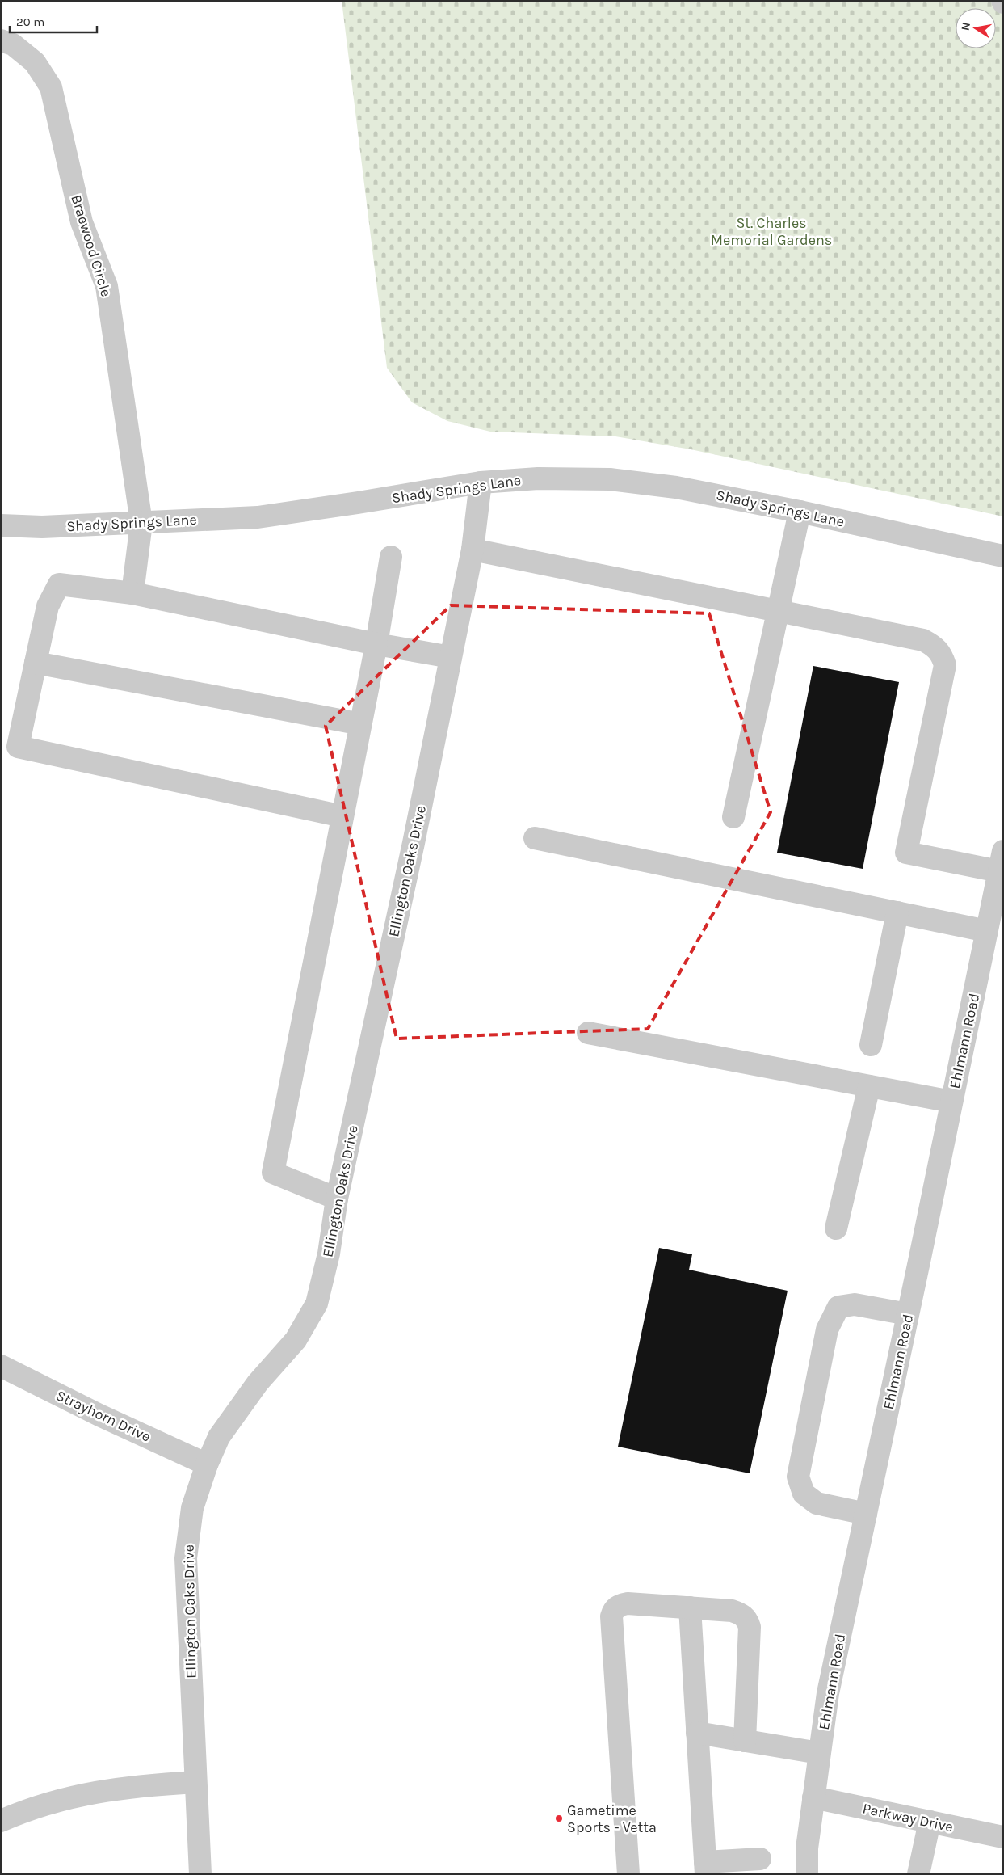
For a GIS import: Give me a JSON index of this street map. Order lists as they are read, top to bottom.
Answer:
{
  "streets": {
    "street": [
      "Braewood Circle",
      "Shady Springs Lane",
      "Ellington Oaks Drive",
      "Ehlmann Road",
      "Strayhorn Drive",
      "Parkway Drive"
    ]
  },
  "crossings": [
    ["Braewood Circle", "Shady Springs Lane"],
    ["Shady Springs Lane", "Ellington Oaks Drive"],
    ["Ellington Oaks Drive", "Strayhorn Drive"],
    ["Ehlmann Road", "Parkway Drive"]
  ],
  "parks": ["St. Charles Memorial Gardens"],
  "places": ["Gametime Sports - Vetta"],
  "scale_bar": "20 m",
  "north": "left"
}
